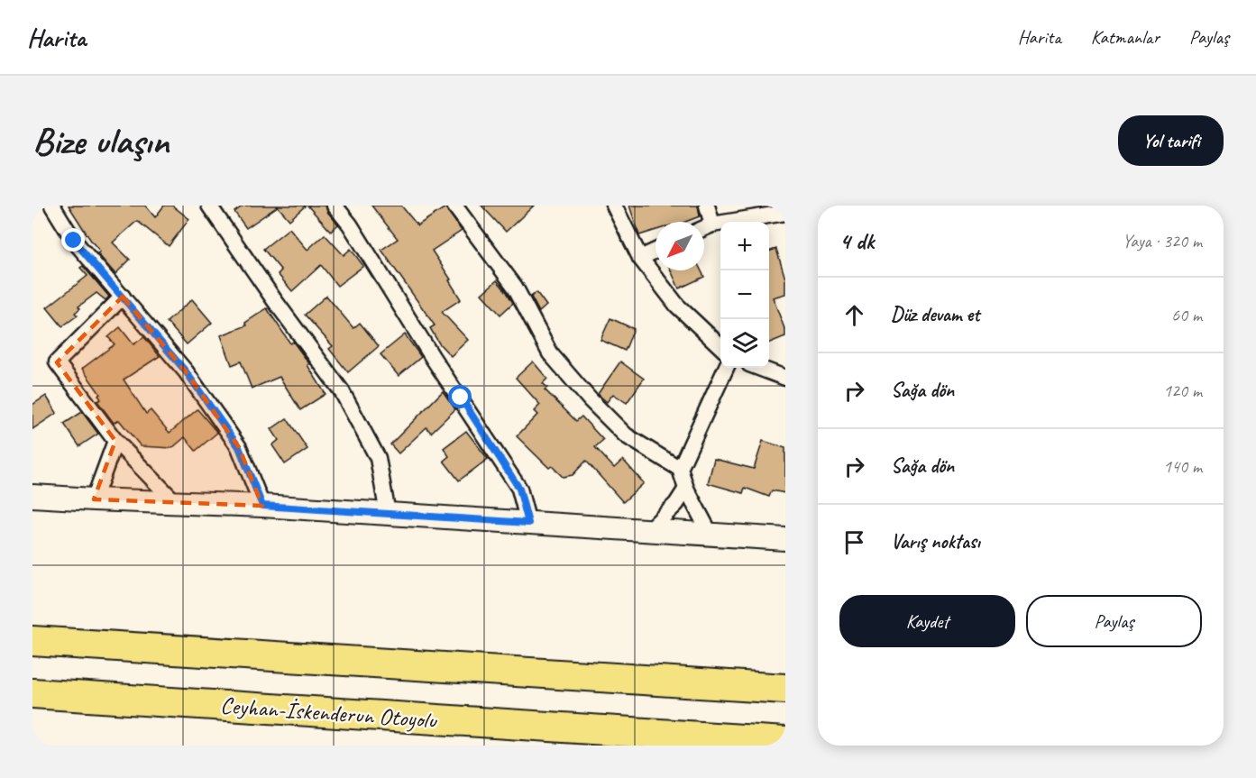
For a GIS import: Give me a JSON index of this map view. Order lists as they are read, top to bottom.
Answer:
{
  "streets": {
    "highway": ["Ceyhan-İskenderun Otoyolu"]
  },
  "north": "bottom left",
  "page": {
    "header": "Harita",
    "nav": ["Harita", "Katmanlar", "Paylaş"],
    "buttons": [
      "Yol tarifi",
      ["Kaydet", "Paylaş"]
    ],
    "title": "Bize ulaşın",
    "heading": ["4 dk", "Yaya · 320 m"],
    "map_buttons": ["+", "−"],
    "list": [
      ["Düz devam et", "60 m"],
      ["Sağa dön", "120 m"],
      ["Sağa dön", "140 m"],
      "Varış noktası"
    ]
  }
}
